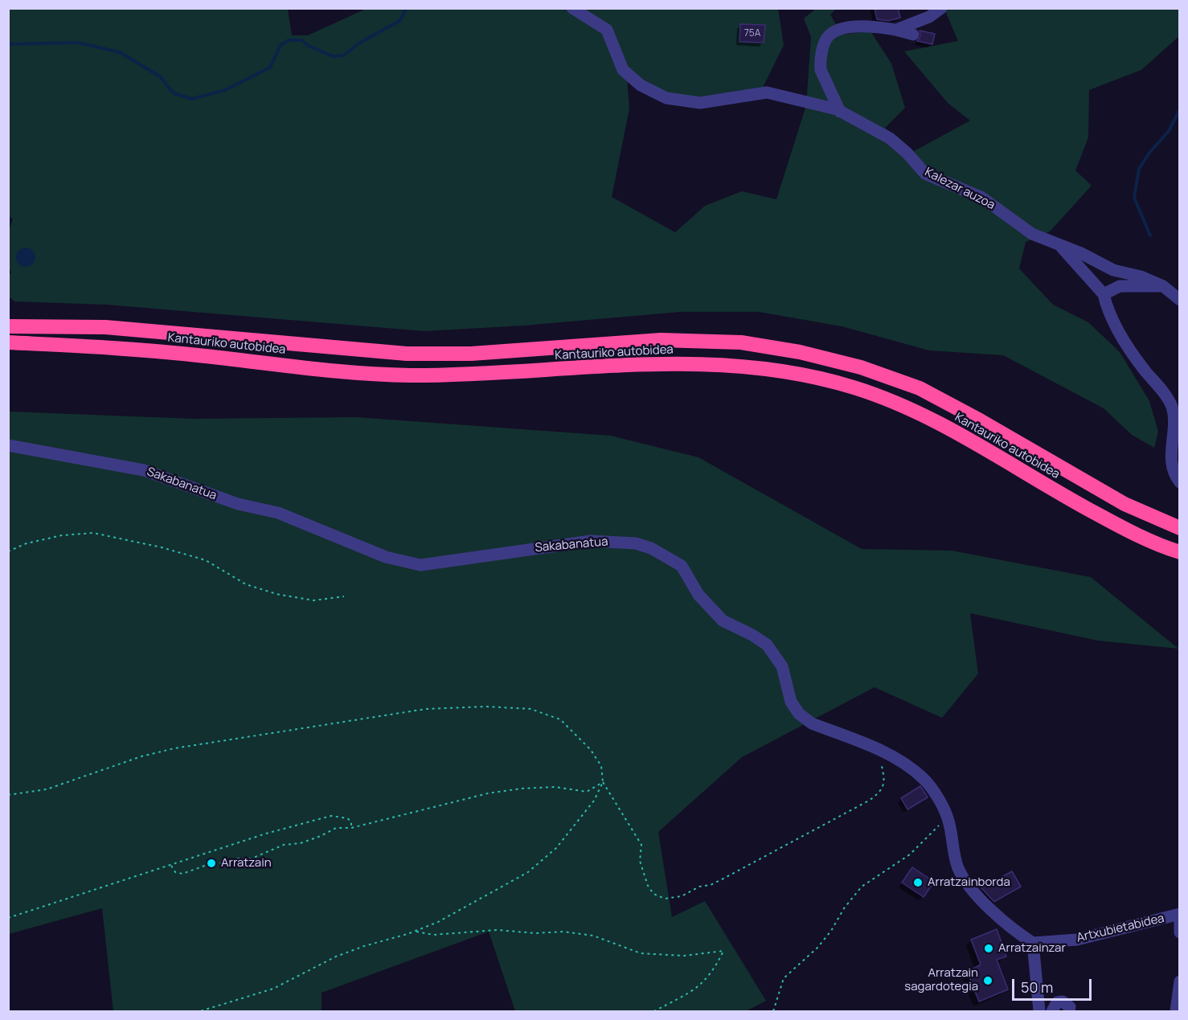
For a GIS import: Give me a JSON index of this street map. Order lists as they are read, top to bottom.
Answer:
{
  "streets": {
    "highway": ["Kantauriko autobidea"],
    "street": ["Kalezar auzoa", "Sakabanatua", "Artxubietabidea"]
  },
  "crossings": [
    ["Sakabanatua", "Artxubietabidea"]
  ],
  "places": [
    "Arratzain",
    "Arratzainborda",
    "Arratzainzar",
    "Arratzain sagardotegia"
  ],
  "house_numbers": ["75A"],
  "scale_bar": "50 m"
}
